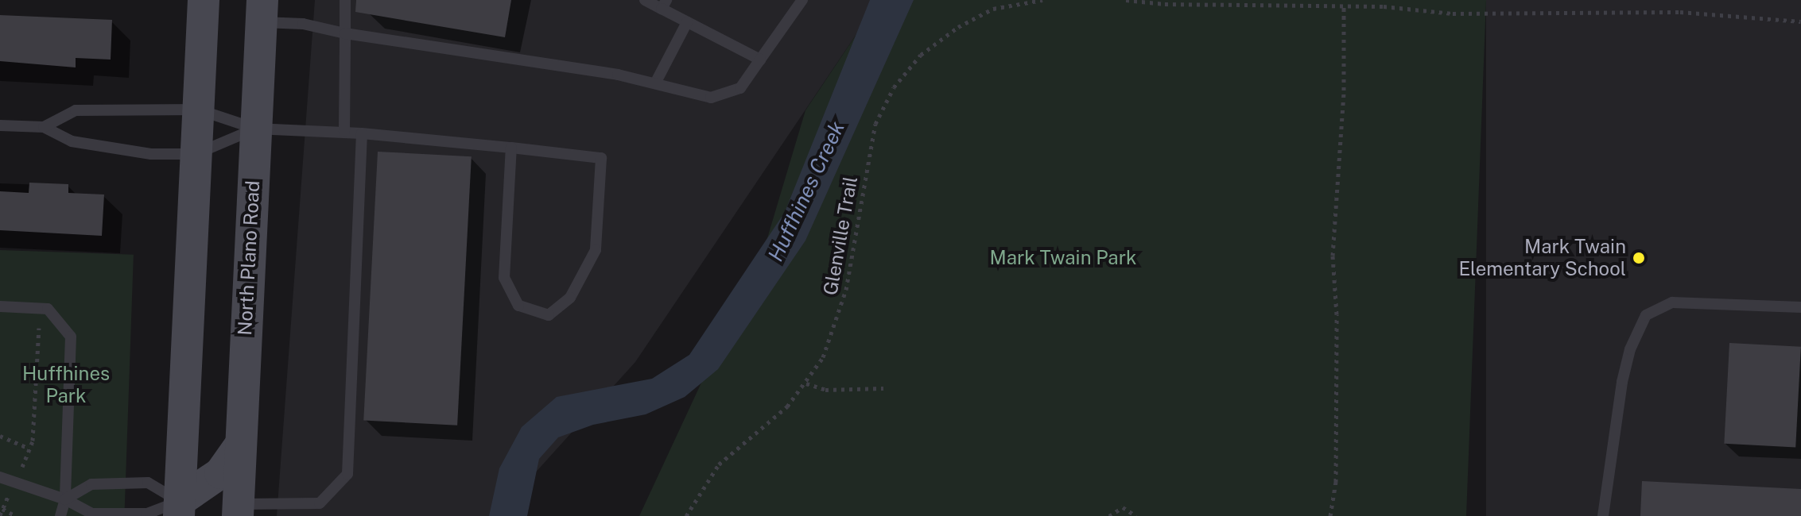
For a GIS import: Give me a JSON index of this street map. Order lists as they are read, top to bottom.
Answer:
{
  "streets": {
    "main road": ["North Plano Road"],
    "path": ["Glenville Trail"]
  },
  "water": ["Huffhines Creek"],
  "parks": ["Mark Twain Park", "Huffhines Park"],
  "places": ["Mark Twain Elementary School"]
}
